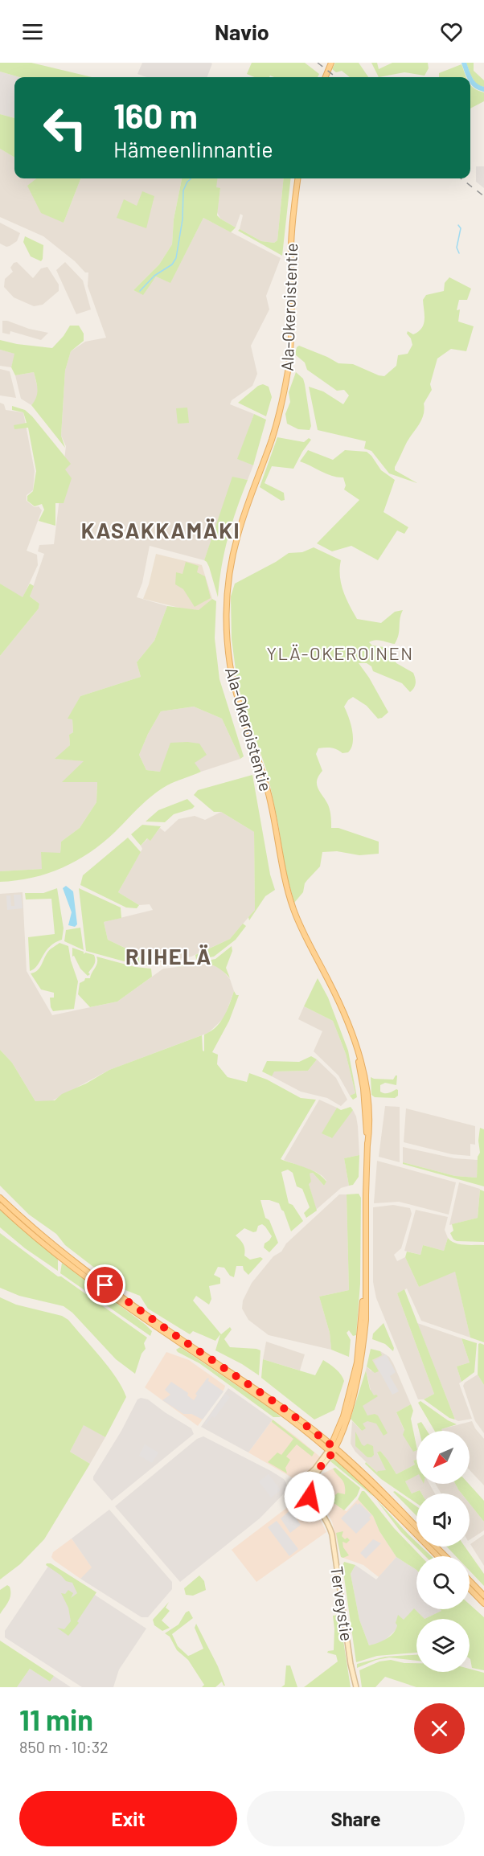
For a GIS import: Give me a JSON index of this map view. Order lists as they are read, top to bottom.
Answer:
{
  "streets": {
    "main road": ["Ala-Okeroistentie", "Terveystie"]
  },
  "districts": ["KASAKKAMÄKI", "YLÄ-OKEROINEN", "RIIHELÄ"],
  "north": "bottom left",
  "page": {
    "header": "Navio",
    "turn": ["160 m", "Hämeenlinnantie"],
    "heading": ["11 min", "850 m · 10:32"],
    "buttons": ["Exit", "Share"]
  }
}
